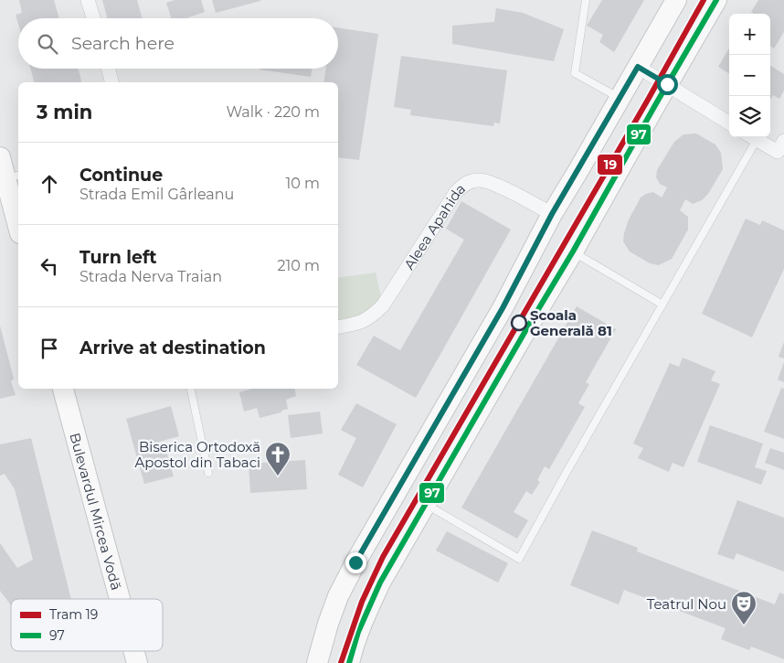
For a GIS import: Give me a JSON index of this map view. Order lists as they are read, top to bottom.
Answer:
{
  "streets": {
    "main road": ["Bulevardul Mircea Vodă"],
    "street": ["Aleea Apahida"]
  },
  "places": {
    "other": ["Școala Generală 81"],
    "church": ["Biserica Ortodoxă Apostol din Tabaci"],
    "theatre": ["Teatrul Nou"]
  },
  "lines": ["tram line 19", "transit line 97"],
  "legend": ["Tram 19", "97"],
  "page": {
    "map_buttons": ["+", "−"],
    "search": "Search here",
    "heading": ["3 min", "Walk · 220 m"],
    "list": [
      ["Continue", "Strada Emil Gârleanu", "10 m"],
      ["Turn left", "Strada Nerva Traian", "210 m"],
      "Arrive at destination"
    ]
  }
}
